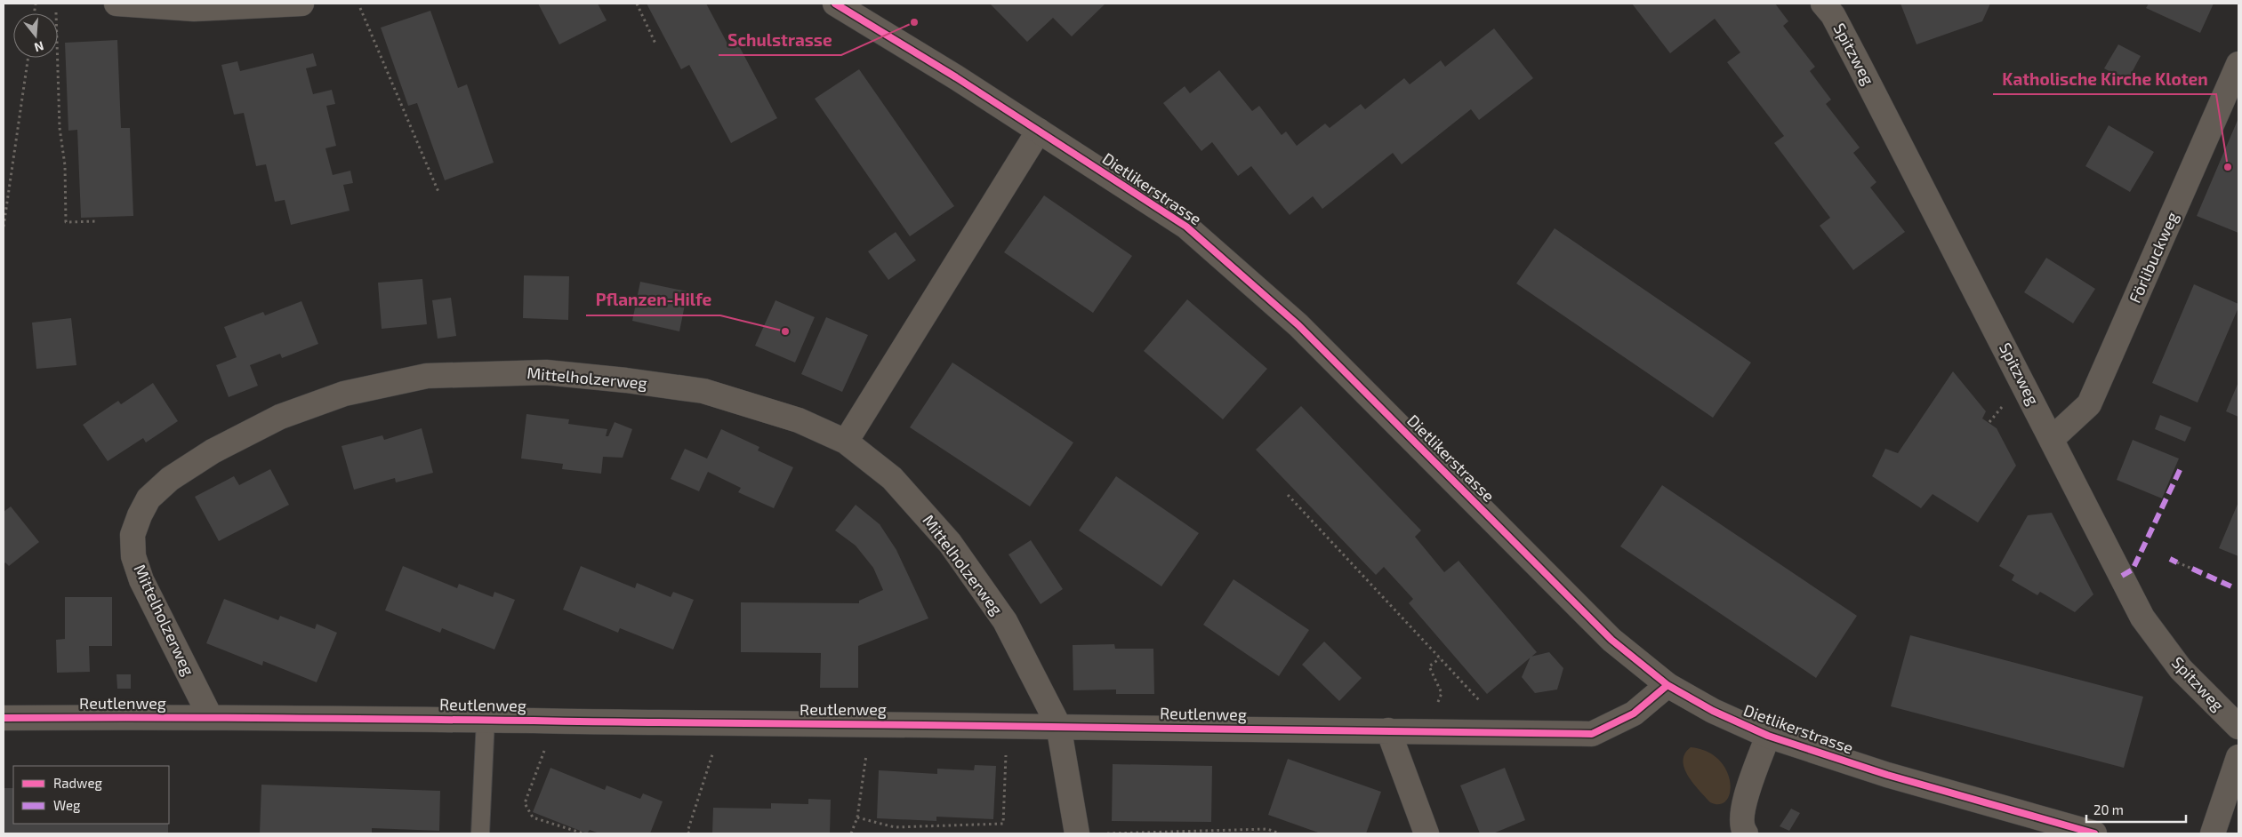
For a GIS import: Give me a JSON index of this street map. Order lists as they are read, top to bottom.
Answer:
{
  "streets": {
    "street": [
      "Spitzweg",
      "Dietlikerstrasse",
      "Förlibuckweg",
      "Mittelholzerweg",
      "Reutlenweg"
    ]
  },
  "crossings": [
    ["Spitzweg", "Förlibuckweg"],
    ["Dietlikerstrasse", "Reutlenweg"],
    ["Mittelholzerweg", "Reutlenweg"]
  ],
  "places": ["Schulstrasse", "Katholische Kirche Kloten", "Pflanzen-Hilfe"],
  "legend": ["Radweg", "Weg"],
  "scale_bar": "20 m",
  "north": "bottom"
}
